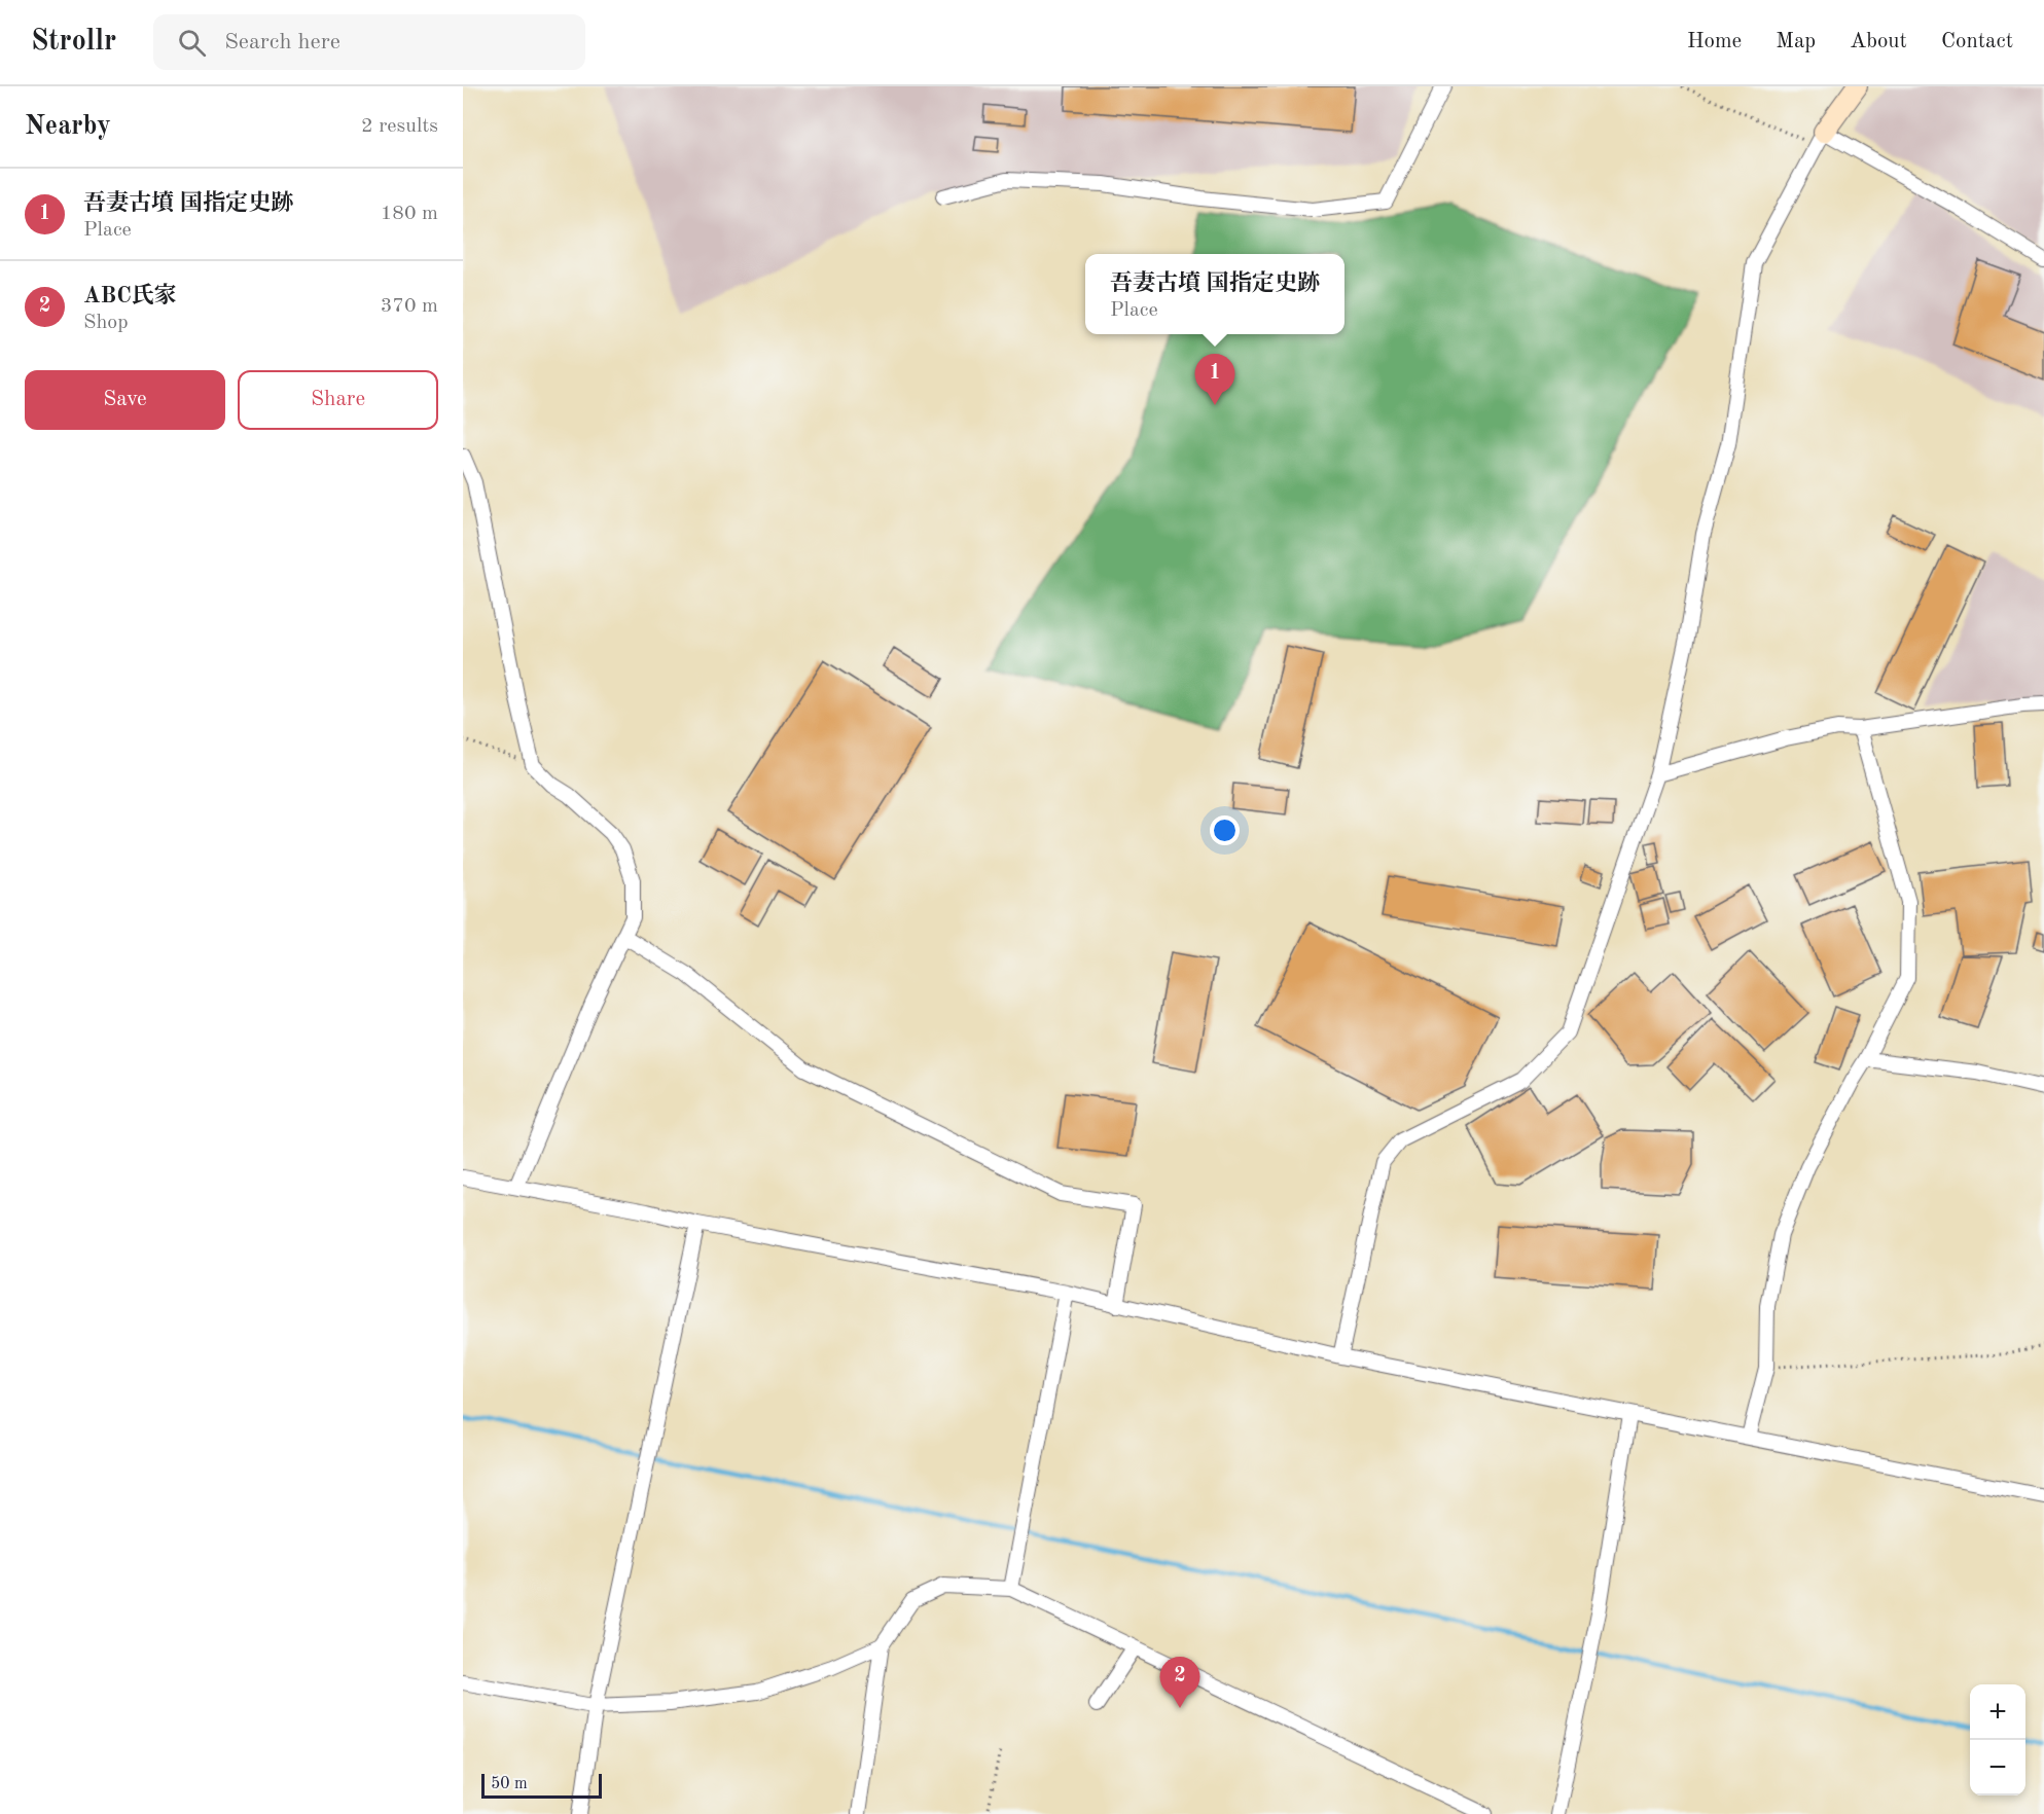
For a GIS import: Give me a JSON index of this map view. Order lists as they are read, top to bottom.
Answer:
{
  "scale_bar": "50 m",
  "page": {
    "header": "Strollr",
    "search": "Search here",
    "nav": [
      "Home",
      "Map",
      "About",
      "Contact"
    ],
    "heading": ["Nearby", "2 results"],
    "list": [
      {
        "mark": "1",
        "name": "吾妻古墳 国指定史跡",
        "note": "Place",
        "value": "180 m"
      },
      {
        "mark": "2",
        "name": "ABC氏家",
        "note": "Shop",
        "value": "370 m"
      }
    ],
    "popup": ["吾妻古墳 国指定史跡", "Place"],
    "buttons": ["Save", "Share"],
    "pins": ["1", "2"],
    "map_buttons": ["+", "−"],
    "scale": "50 m"
  }
}
